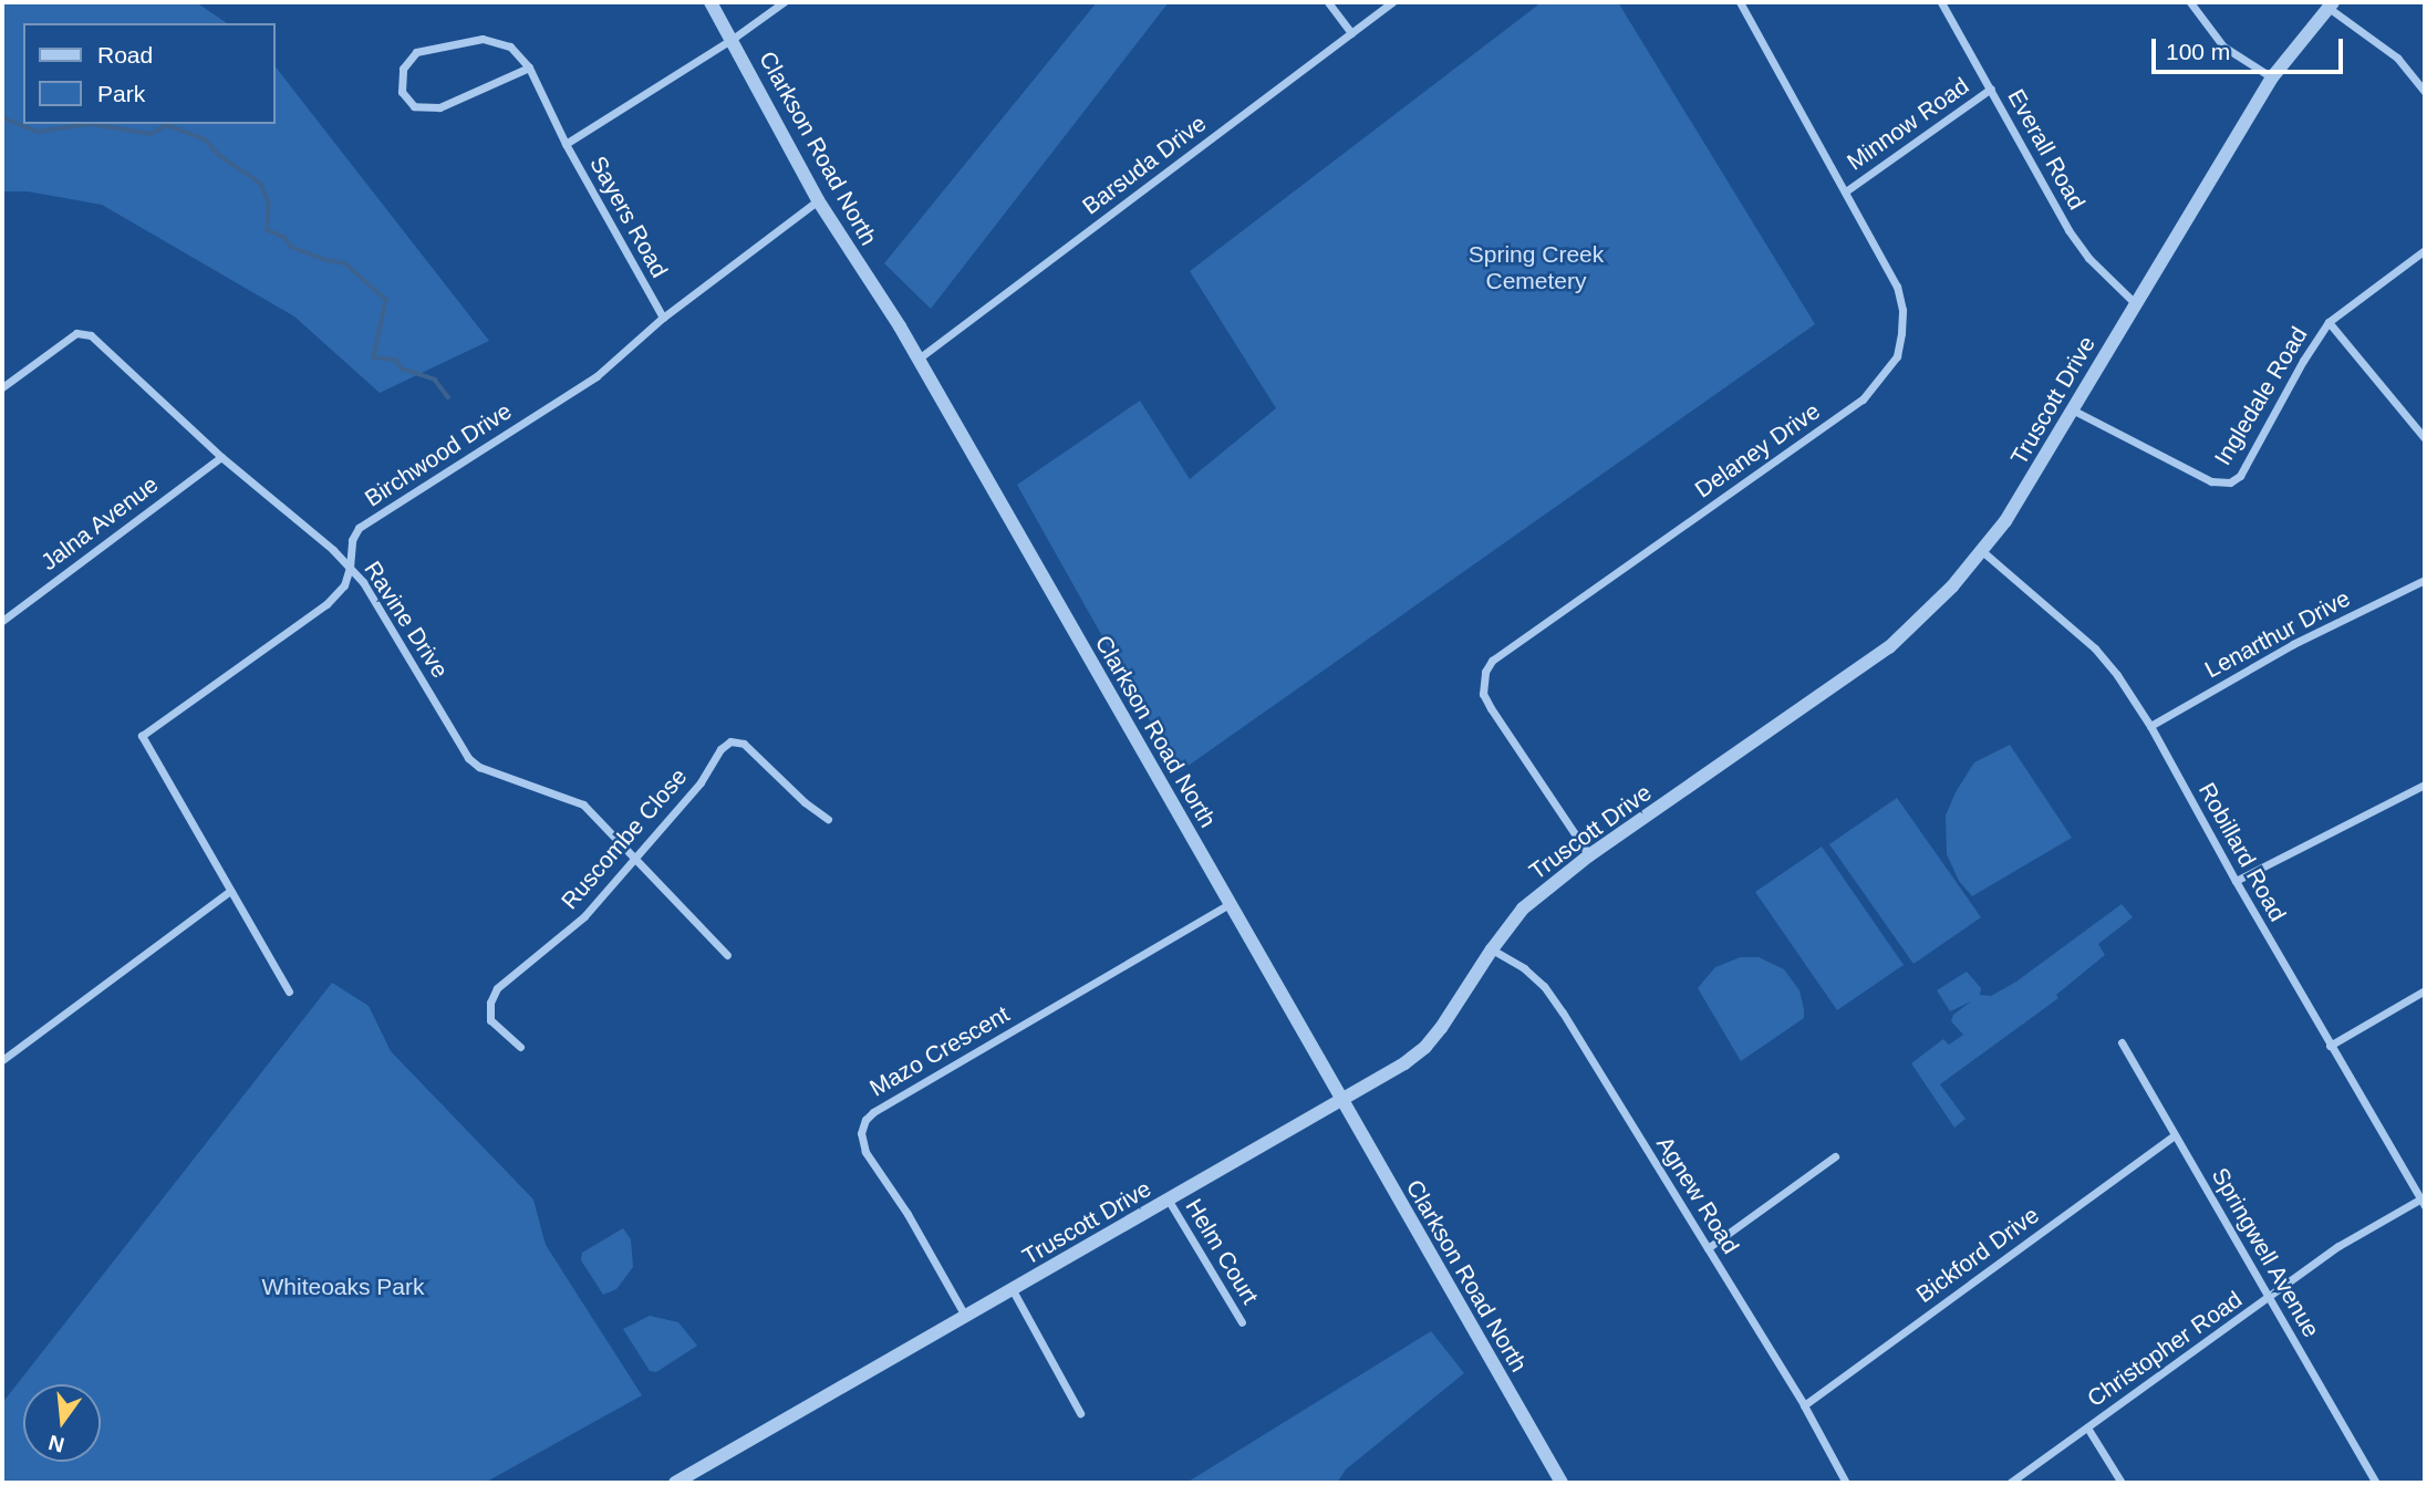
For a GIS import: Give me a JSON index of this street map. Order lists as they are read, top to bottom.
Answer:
{
  "streets": {
    "street": [
      "Minnow Road",
      "Clarkson Road North",
      "Everall Road",
      "Barsuda Drive",
      "Sayers Road",
      "Ingledale Road",
      "Truscott Drive",
      "Delaney Drive",
      "Birchwood Drive",
      "Jalna Avenue",
      "Ravine Drive",
      "Lenarthur Drive",
      "Ruscombe Close",
      "Robillard Road",
      "Mazo Crescent",
      "Agnew Road",
      "Helm Court",
      "Springwell Avenue",
      "Bickford Drive",
      "Christopher Road"
    ]
  },
  "crossings": [
    ["Minnow Road", "Everall Road"],
    ["Minnow Road", "Delaney Drive"],
    ["Clarkson Road North", "Barsuda Drive"],
    ["Clarkson Road North", "Sayers Road"],
    ["Clarkson Road North", "Truscott Drive"],
    ["Clarkson Road North", "Birchwood Drive"],
    ["Clarkson Road North", "Mazo Crescent"],
    ["Everall Road", "Truscott Drive"],
    ["Sayers Road", "Birchwood Drive"],
    ["Ingledale Road", "Truscott Drive"],
    ["Truscott Drive", "Delaney Drive"],
    ["Truscott Drive", "Robillard Road"],
    ["Truscott Drive", "Mazo Crescent"],
    ["Truscott Drive", "Agnew Road"],
    ["Truscott Drive", "Helm Court"],
    ["Birchwood Drive", "Ravine Drive"],
    ["Jalna Avenue", "Ravine Drive"],
    ["Ravine Drive", "Ruscombe Close"],
    ["Lenarthur Drive", "Robillard Road"],
    ["Robillard Road", "Christopher Road"],
    ["Agnew Road", "Bickford Drive"],
    ["Springwell Avenue", "Bickford Drive"],
    ["Springwell Avenue", "Christopher Road"]
  ],
  "parks": ["Spring Creek Cemetery", "Whiteoaks Park"],
  "legend": ["Road", "Park"],
  "scale_bar": "100 m",
  "north": "bottom"
}
